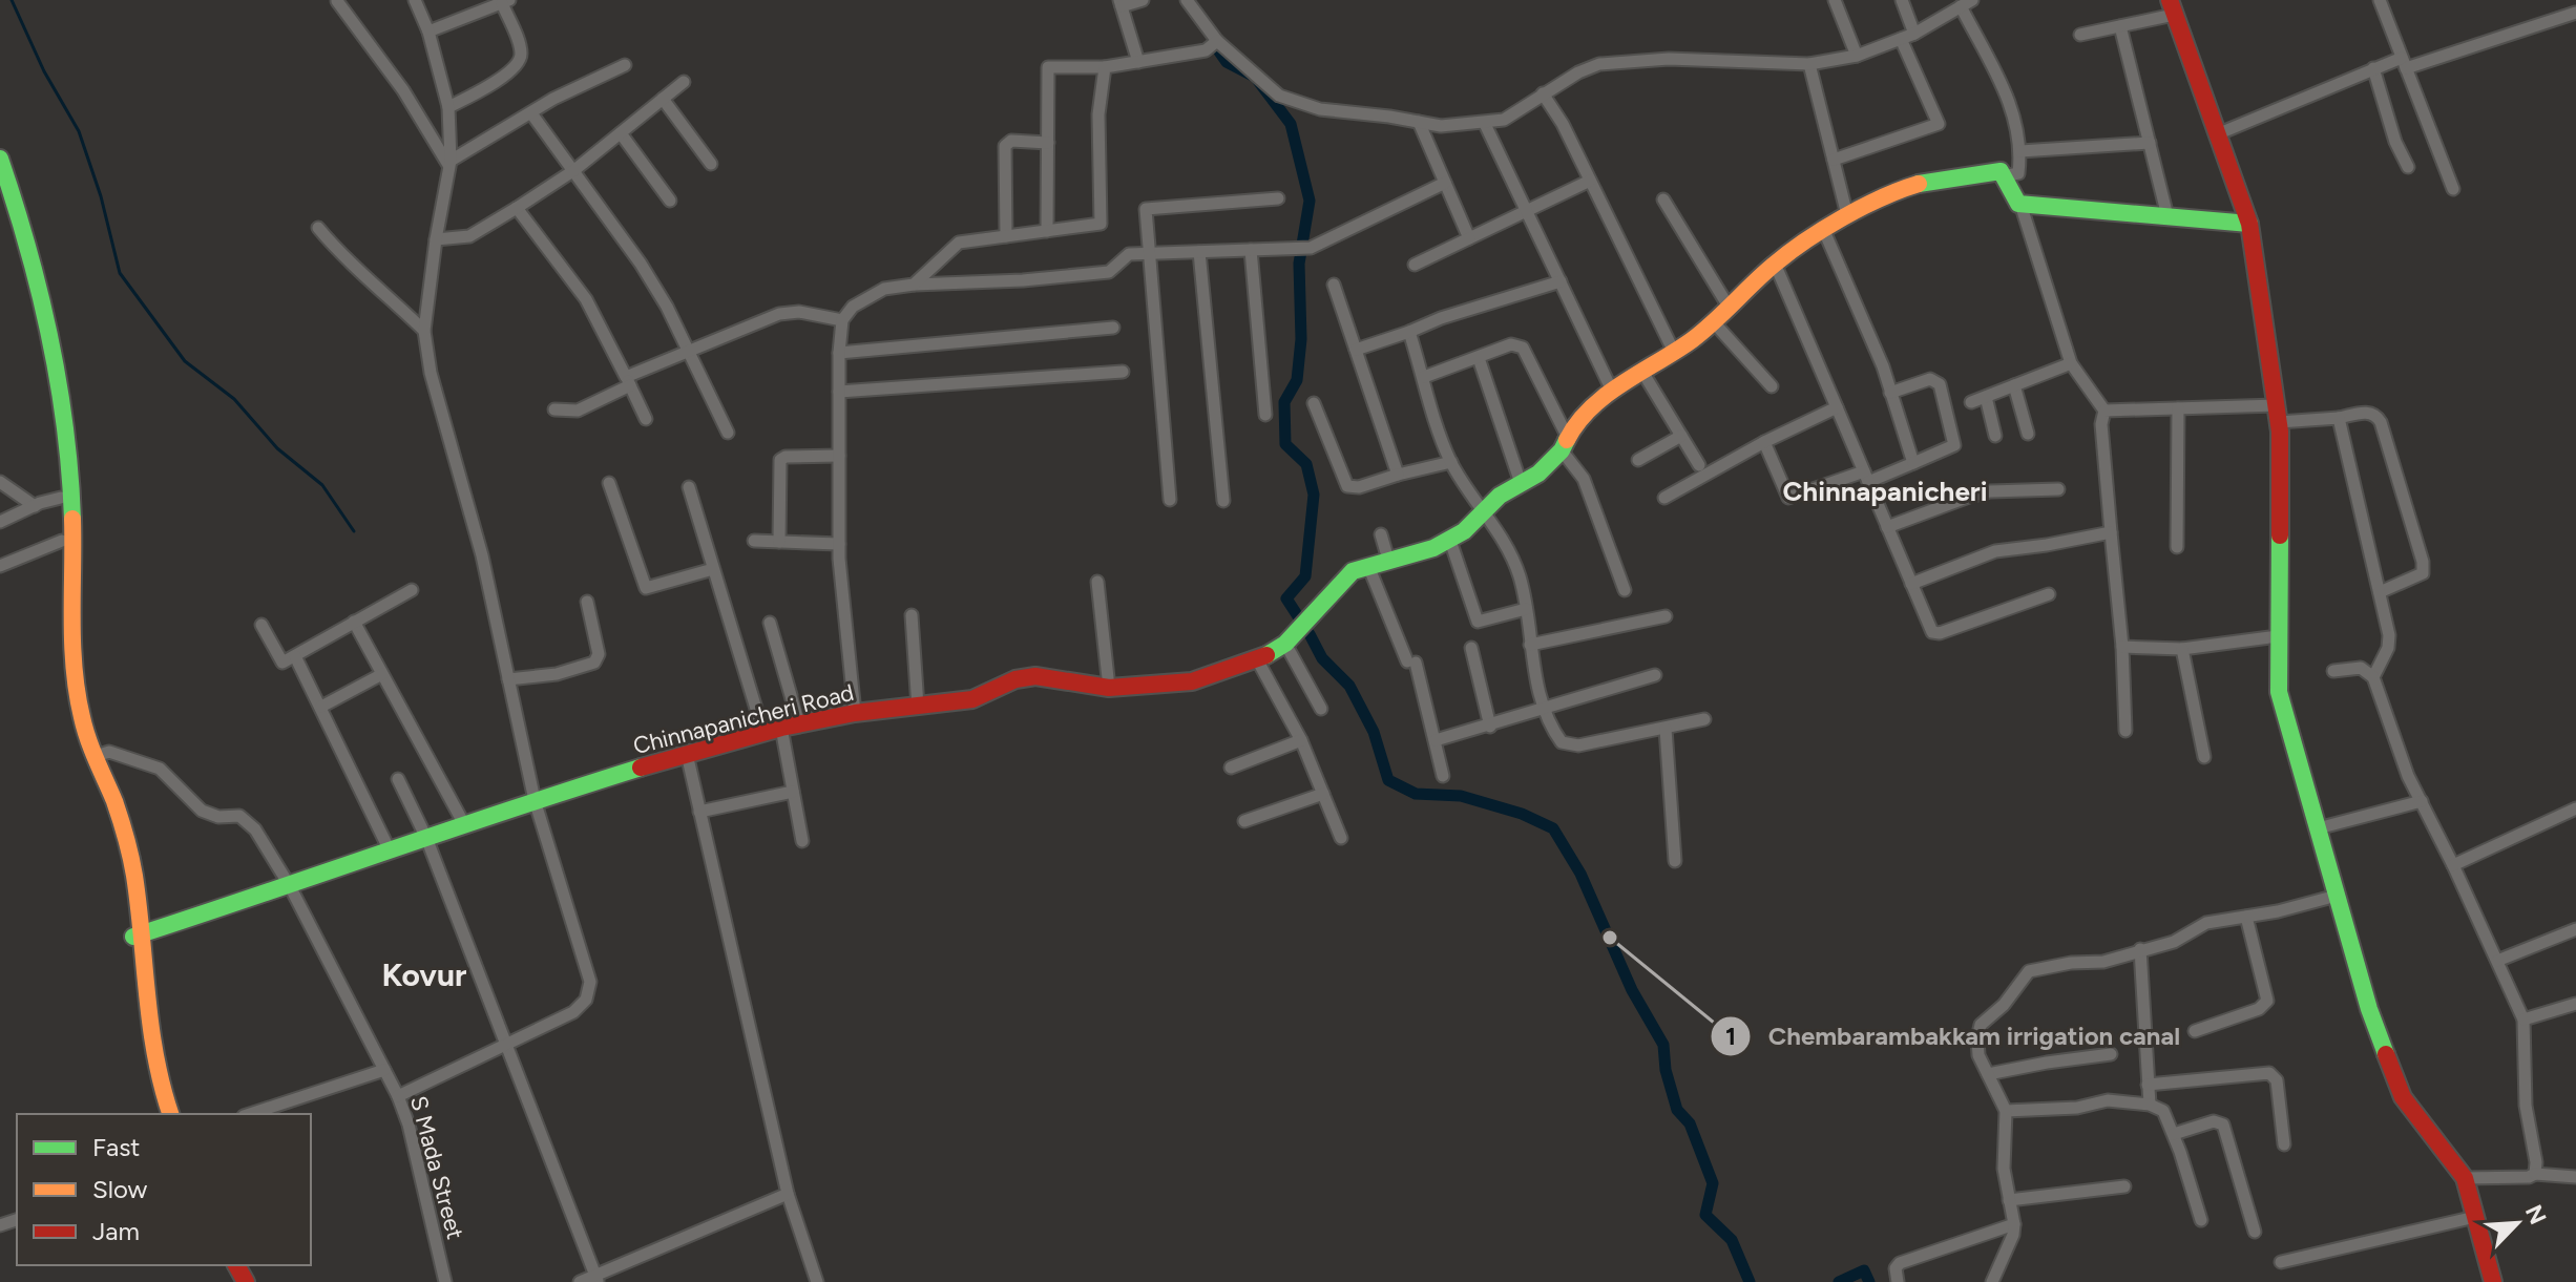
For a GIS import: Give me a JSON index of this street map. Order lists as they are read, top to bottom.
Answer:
{
  "streets": {
    "street": ["Chinnapanicheri Road", "S Mada Street"]
  },
  "crossings": [
    ["Chinnapanicheri Road", "S Mada Street"]
  ],
  "districts": ["Chinnapanicheri", "Kovur"],
  "places": ["Chembarambakkam irrigation canal"],
  "legend": ["Fast", "Slow", "Jam"],
  "north": "top right"
}
